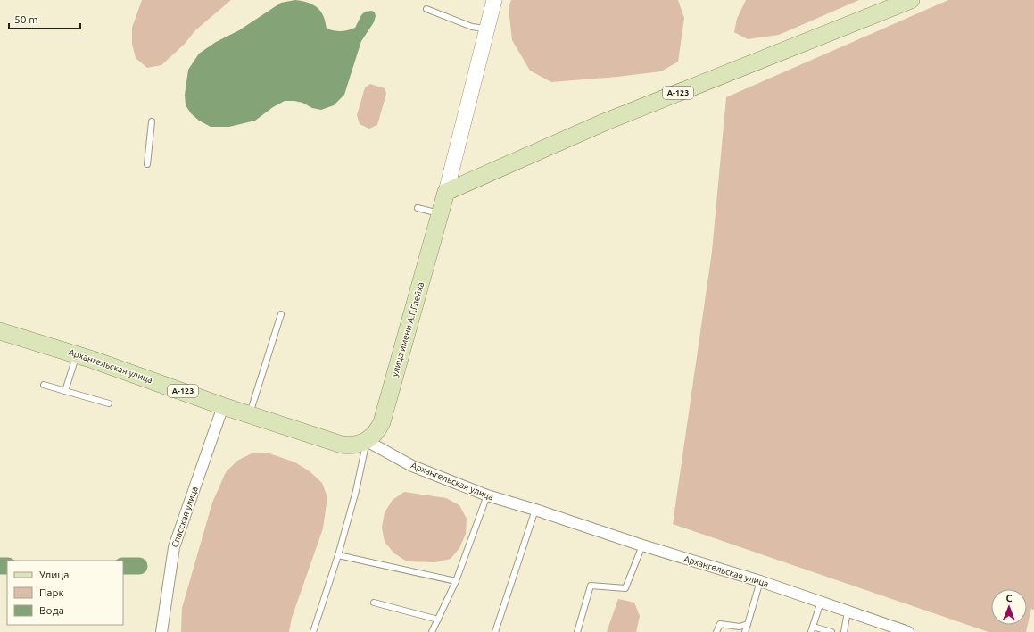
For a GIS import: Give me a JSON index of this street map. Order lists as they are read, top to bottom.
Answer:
{
  "streets": {
    "main road": ["А-123", "улица имени А.Г.Глейха", "Архангельская улица"],
    "street": ["Спасская улица"]
  },
  "crossings": [
    ["А-123", "улица имени А.Г.Глейха"],
    ["улица имени А.Г.Глейха", "Архангельская улица"],
    ["Архангельская улица", "Спасская улица"]
  ],
  "legend": ["Улица", "Парк", "Вода"],
  "scale_bar": "50 m",
  "north": "top"
}
